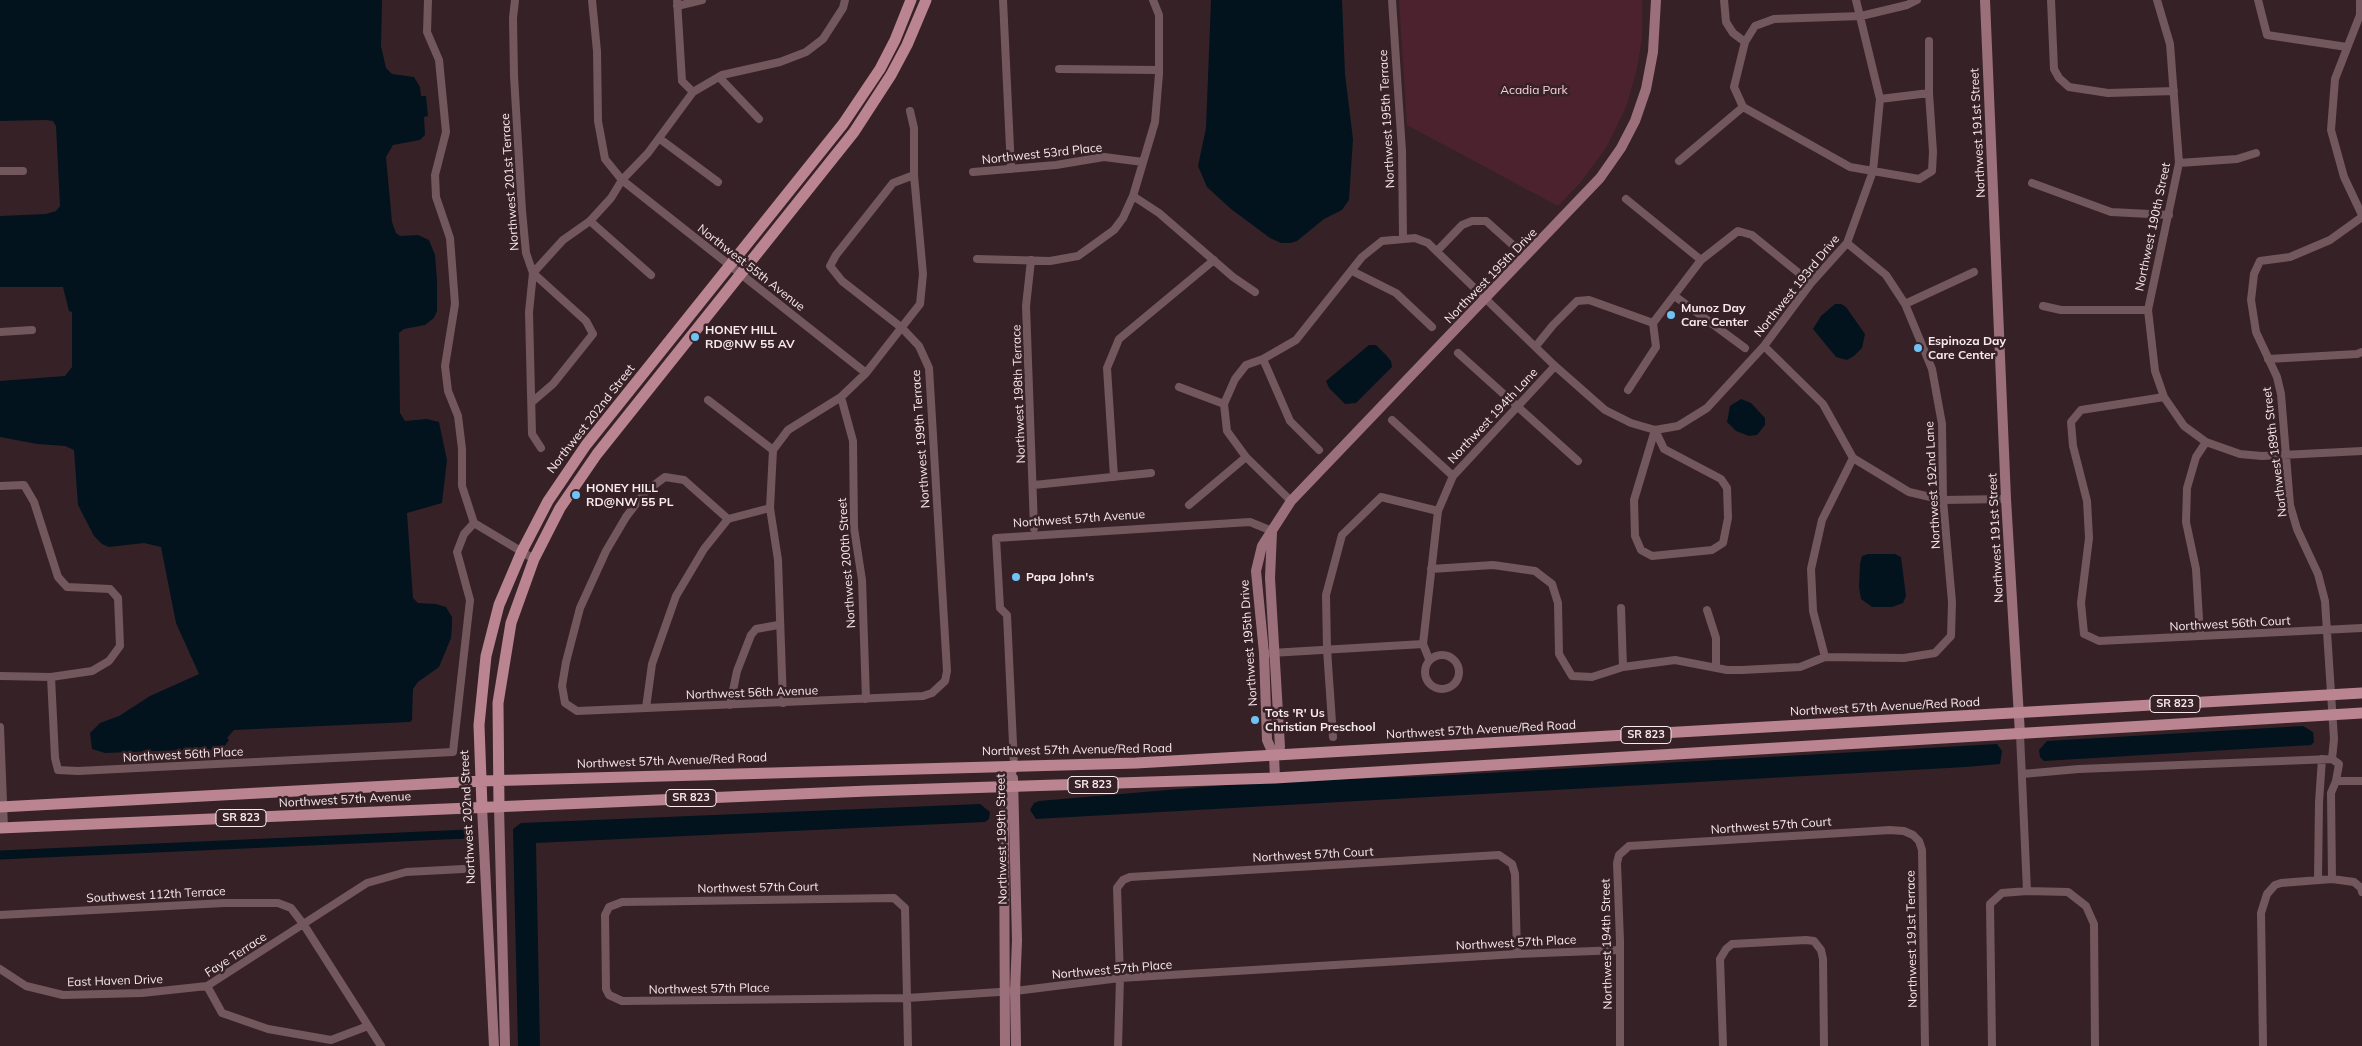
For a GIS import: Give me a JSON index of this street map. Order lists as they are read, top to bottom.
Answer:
{
  "streets": {
    "main road": [
      "Northwest 202nd Street",
      "Northwest 57th Avenue",
      "SR 823",
      "Northwest 57th Avenue/Red Road"
    ],
    "street": [
      "Northwest 195th Terrace",
      "Northwest 191st Street",
      "Northwest 53rd Place",
      "Northwest 201st Terrace",
      "Northwest 190th Street",
      "Northwest 55th Avenue",
      "Northwest 195th Drive",
      "Northwest 193rd Drive",
      "Northwest 198th Terrace",
      "Northwest 194th Lane",
      "Northwest 199th Terrace",
      "Northwest 189th Street",
      "Northwest 192nd Lane",
      "Northwest 200th Street",
      "Northwest 56th Court",
      "Northwest 56th Avenue",
      "Northwest 56th Place",
      "Northwest 57th Court",
      "Northwest 199th Street",
      "Southwest 112th Terrace",
      "Northwest 191st Terrace",
      "Northwest 57th Place",
      "Northwest 194th Street",
      "Faye Terrace",
      "East Haven Drive"
    ]
  },
  "crossings": [
    ["Northwest 191st Street", "SR 823"],
    ["Northwest 191st Street", "Northwest 57th Avenue/Red Road"],
    ["Northwest 190th Street", "Northwest 56th Court"],
    ["Northwest 55th Avenue", "Northwest 202nd Street"],
    ["Northwest 195th Drive", "Northwest 57th Avenue"],
    ["Northwest 195th Drive", "SR 823"],
    ["Northwest 195th Drive", "Northwest 57th Avenue/Red Road"],
    ["Northwest 193rd Drive", "Northwest 192nd Lane"],
    ["Northwest 202nd Street", "Northwest 57th Avenue"],
    ["Northwest 202nd Street", "SR 823"],
    ["Northwest 202nd Street", "Northwest 57th Avenue/Red Road"],
    ["Northwest 199th Terrace", "Northwest 56th Avenue"],
    ["Northwest 189th Street", "Northwest 56th Court"],
    ["Northwest 189th Street", "SR 823"],
    ["Northwest 189th Street", "Northwest 57th Avenue/Red Road"],
    ["Northwest 57th Avenue", "SR 823"],
    ["Northwest 57th Avenue", "Northwest 57th Avenue/Red Road"],
    ["Northwest 57th Avenue", "Northwest 199th Street"],
    ["Northwest 200th Street", "Northwest 56th Avenue"],
    ["SR 823", "Northwest 199th Street"],
    ["Northwest 57th Avenue/Red Road", "Northwest 199th Street"],
    ["Northwest 57th Court", "Northwest 191st Terrace"],
    ["Northwest 57th Court", "Northwest 57th Place"],
    ["Northwest 57th Court", "Northwest 194th Street"],
    ["Northwest 199th Street", "Northwest 57th Place"],
    ["Southwest 112th Terrace", "Faye Terrace"],
    ["Northwest 57th Place", "Northwest 194th Street"],
    ["Faye Terrace", "East Haven Drive"]
  ],
  "parks": ["Acadia Park"],
  "places": [
    "Munoz Day Care Center",
    "HONEY HILL RD@NW 55 AV",
    "Espinoza Day Care Center",
    "HONEY HILL RD@NW 55 PL",
    "Papa John's",
    "Tots 'R' Us Christian Preschool"
  ]
}
